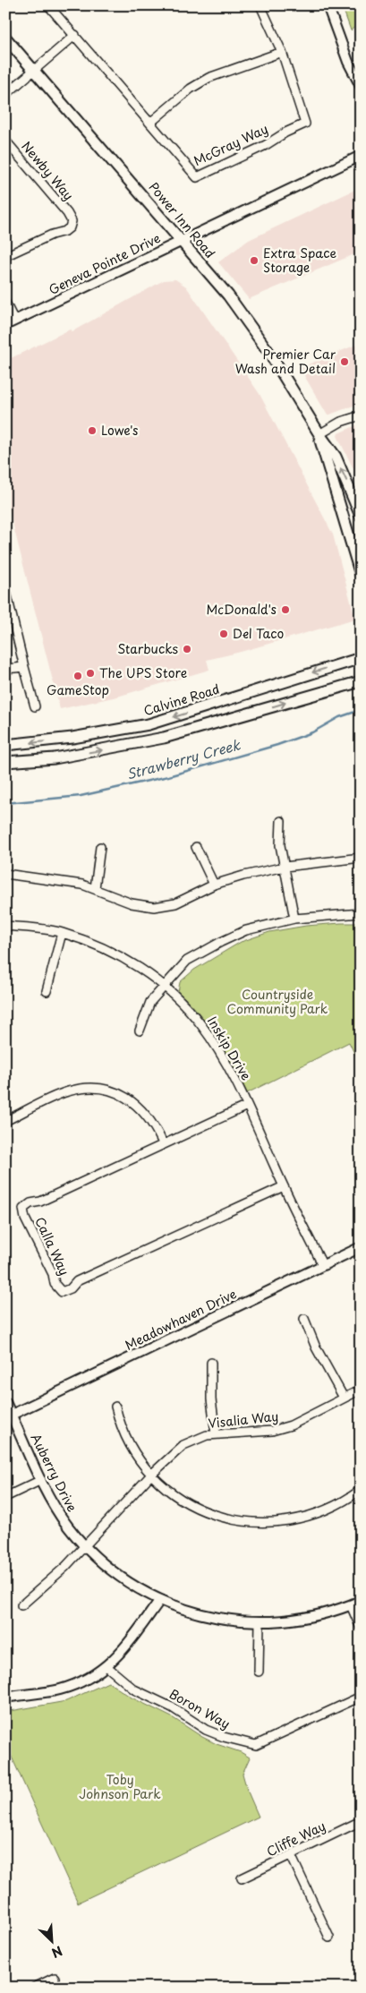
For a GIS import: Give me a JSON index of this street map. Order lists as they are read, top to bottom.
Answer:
{
  "streets": {
    "main road": ["Power Inn Road", "Calvine Road"],
    "street": [
      "McGray Way",
      "Newby Way",
      "Geneva Pointe Drive",
      "Inskip Drive",
      "Calla Way",
      "Meadowhaven Drive",
      "Visalia Way",
      "Auberry Drive",
      "Boron Way",
      "Cliffe Way"
    ]
  },
  "crossings": [
    ["Power Inn Road", "Geneva Pointe Drive"],
    ["Inskip Drive", "Calla Way"],
    ["Inskip Drive", "Meadowhaven Drive"],
    ["Meadowhaven Drive", "Auberry Drive"],
    ["Visalia Way", "Auberry Drive"]
  ],
  "water": ["Strawberry Creek"],
  "parks": ["Countryside Community Park", "Toby Johnson Park"],
  "places": [
    "Extra Space Storage",
    "Premier Car Wash and Detail",
    "Lowe's",
    "McDonald's",
    "Del Taco",
    "Starbucks",
    "The UPS Store",
    "GameStop"
  ],
  "north": "bottom right"
}
